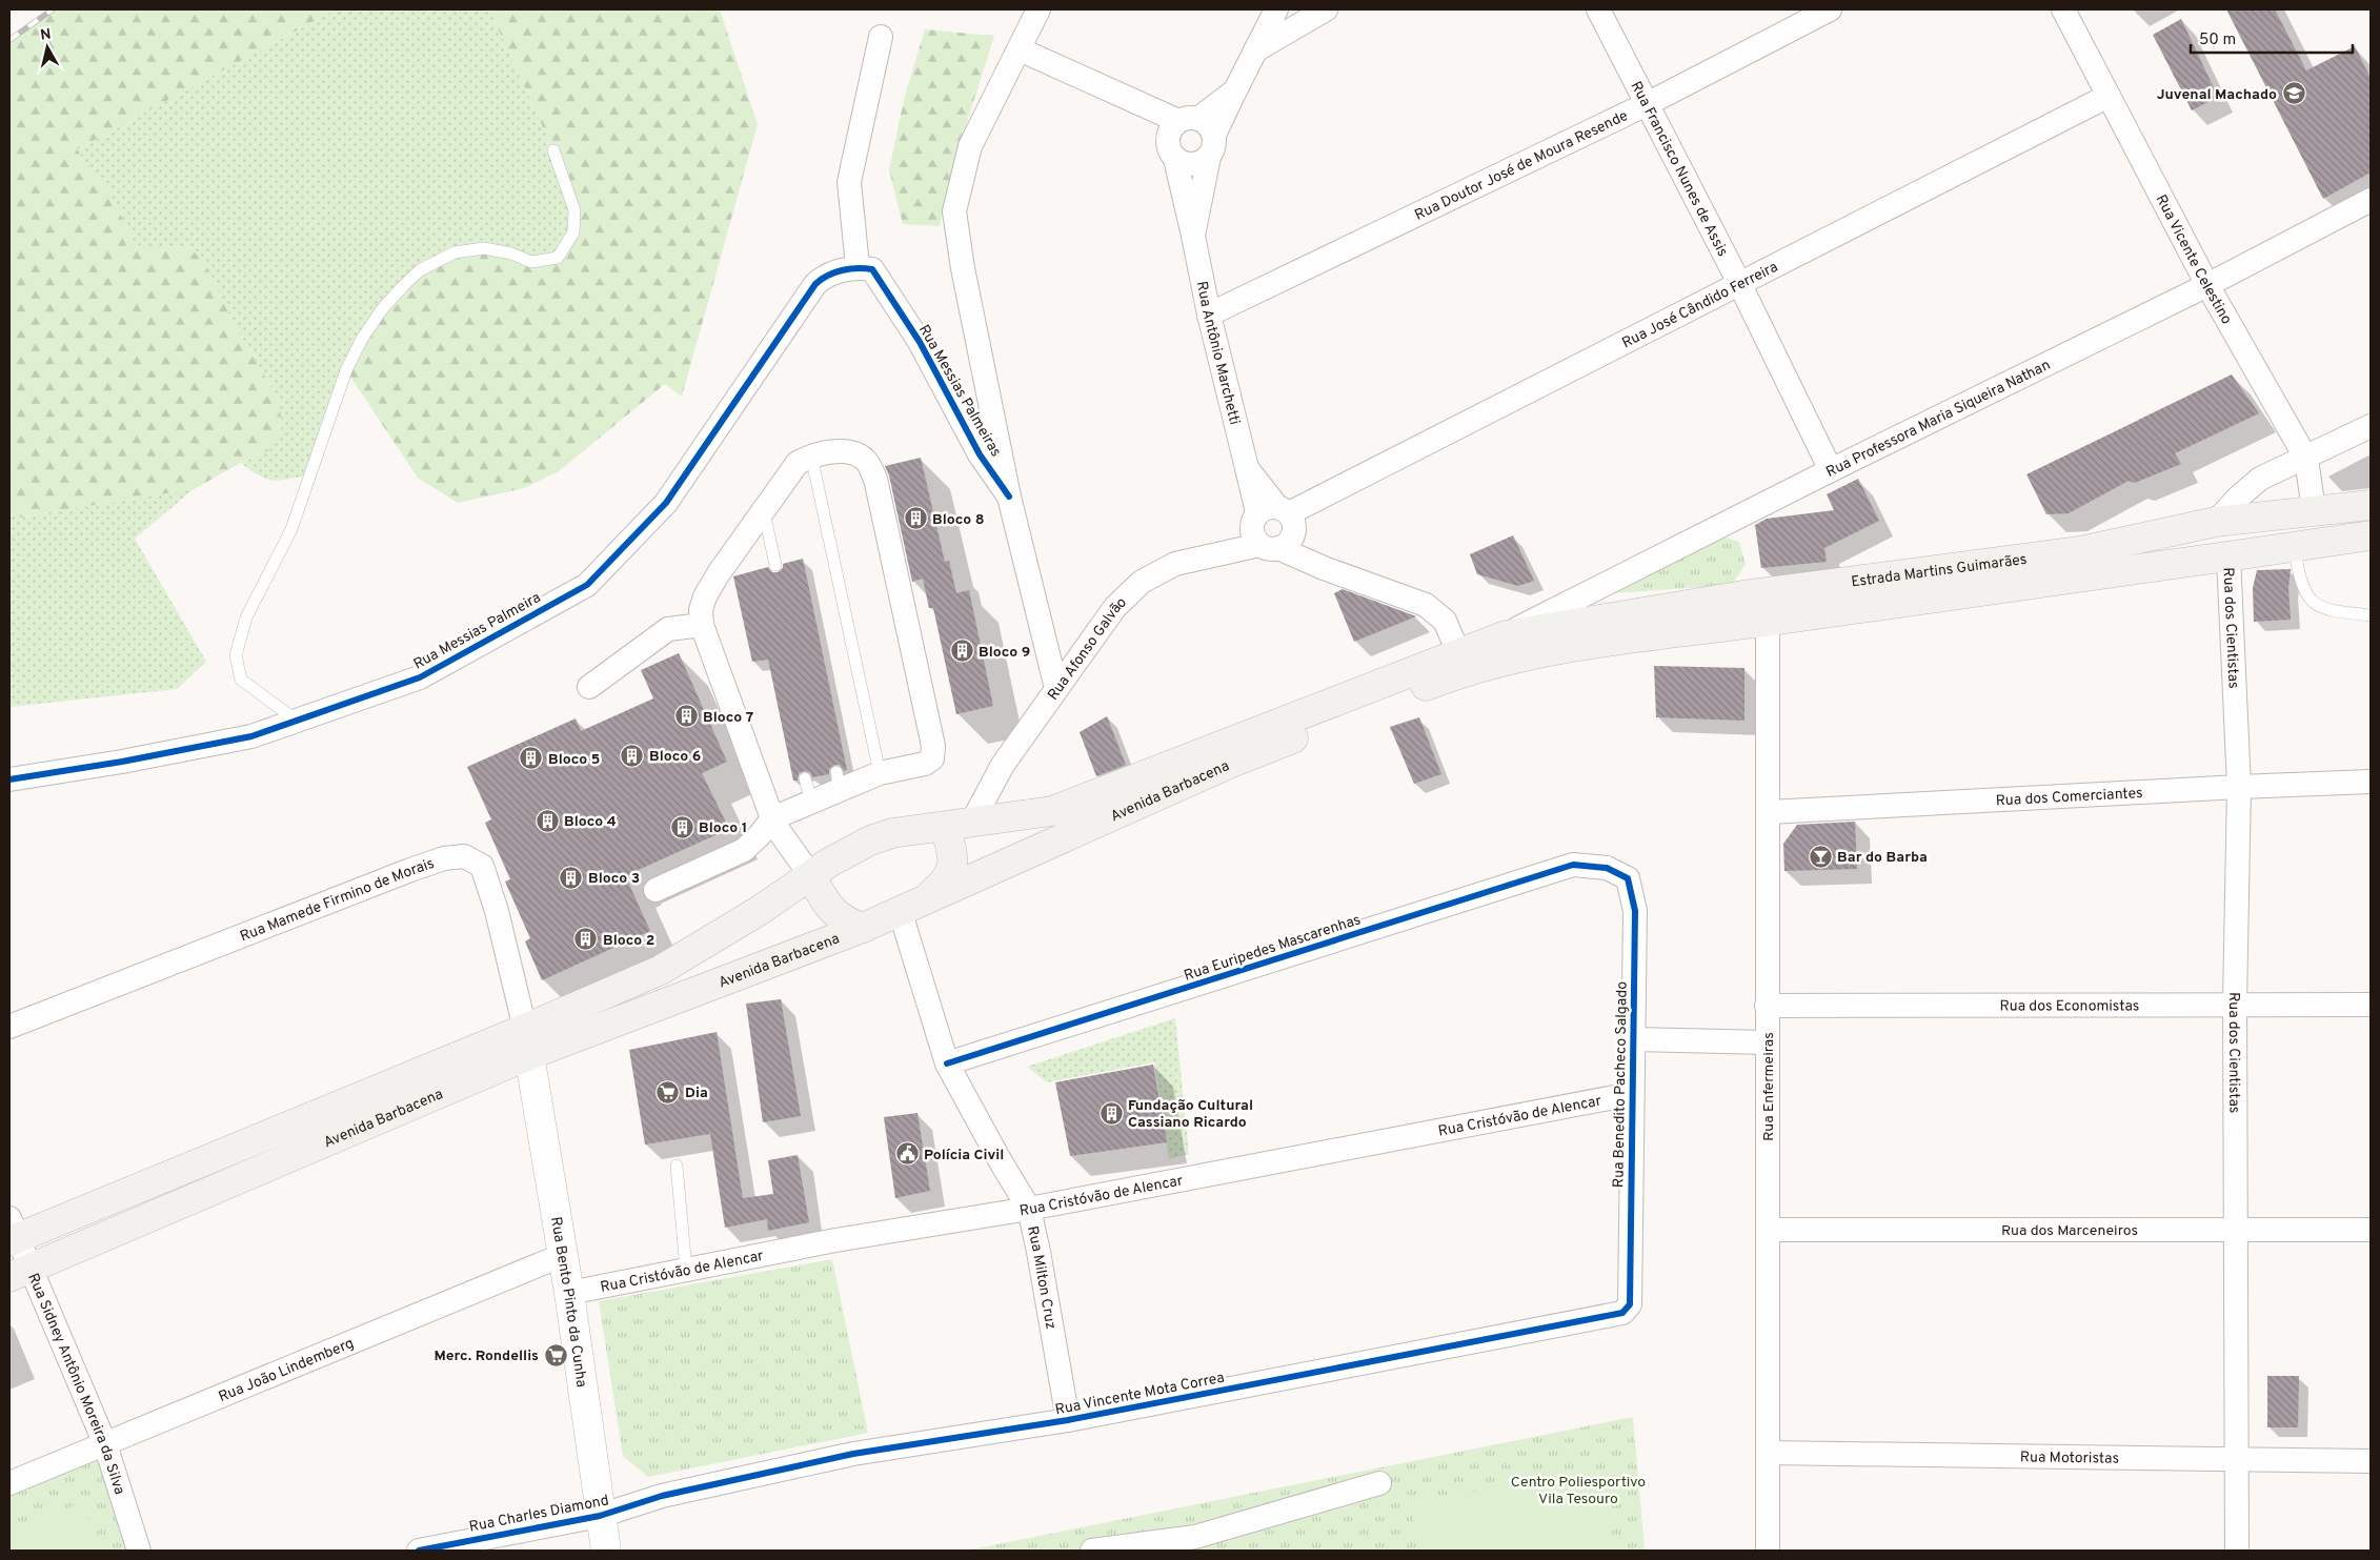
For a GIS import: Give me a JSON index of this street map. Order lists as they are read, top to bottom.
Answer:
{
  "streets": {
    "main road": ["Estrada Martins Guimarães", "Avenida Barbacena"],
    "street": [
      "Rua Doutor José de Moura Resende",
      "Rua Francisco Nunes de Assis",
      "Rua Vicente Celestino",
      "Rua José Cândido Ferreira",
      "Rua Antônio Marchetti",
      "Rua Messias Palmeiras",
      "Rua Professora Maria Siqueira Nathan",
      "Rua dos Cientistas",
      "Rua Messias Palmeira",
      "Rua Afonso Galvão",
      "Rua dos Comerciantes",
      "Rua Mamede Firmino de Morais",
      "Rua Euripedes Mascarenhas",
      "Rua dos Economistas",
      "Rua Benedito Pacheco Salgado",
      "Rua Enfermeiras",
      "Rua Cristóvão de Alencar",
      "Rua dos Marceneiros",
      "Rua Milton Cruz",
      "Rua Bento Pinto da Cunha",
      "Rua João Lindemberg",
      "Rua Sidney Antônio Moreira da Silva",
      "Rua Vincente Mota Correa",
      "Rua Motoristas",
      "Rua Charles Diamond"
    ]
  },
  "crossings": [
    ["Rua Doutor José de Moura Resende", "Rua Francisco Nunes de Assis"],
    ["Rua Doutor José de Moura Resende", "Rua Antônio Marchetti"],
    ["Rua Francisco Nunes de Assis", "Rua José Cândido Ferreira"],
    ["Rua Francisco Nunes de Assis", "Rua Professora Maria Siqueira Nathan"],
    ["Rua Vicente Celestino", "Rua José Cândido Ferreira"],
    ["Rua Vicente Celestino", "Rua Professora Maria Siqueira Nathan"],
    ["Rua Vicente Celestino", "Estrada Martins Guimarães"],
    ["Rua José Cândido Ferreira", "Rua Antônio Marchetti"],
    ["Rua José Cândido Ferreira", "Rua Afonso Galvão"],
    ["Rua Antônio Marchetti", "Rua Afonso Galvão"],
    ["Rua Messias Palmeiras", "Rua Messias Palmeira"],
    ["Rua Professora Maria Siqueira Nathan", "Estrada Martins Guimarães"],
    ["Rua Professora Maria Siqueira Nathan", "Avenida Barbacena"],
    ["Estrada Martins Guimarães", "Rua dos Cientistas"],
    ["Estrada Martins Guimarães", "Avenida Barbacena"],
    ["Estrada Martins Guimarães", "Rua Enfermeiras"],
    ["Rua dos Cientistas", "Rua dos Comerciantes"],
    ["Rua dos Cientistas", "Rua dos Economistas"],
    ["Rua dos Cientistas", "Rua dos Marceneiros"],
    ["Rua dos Cientistas", "Rua Motoristas"],
    ["Rua Afonso Galvão", "Avenida Barbacena"],
    ["Avenida Barbacena", "Rua Mamede Firmino de Morais"],
    ["Avenida Barbacena", "Rua Milton Cruz"],
    ["Avenida Barbacena", "Rua Bento Pinto da Cunha"],
    ["Avenida Barbacena", "Rua Sidney Antônio Moreira da Silva"],
    ["Rua dos Comerciantes", "Rua Enfermeiras"],
    ["Rua Mamede Firmino de Morais", "Rua Bento Pinto da Cunha"],
    ["Rua Euripedes Mascarenhas", "Rua Benedito Pacheco Salgado"],
    ["Rua Euripedes Mascarenhas", "Rua Milton Cruz"],
    ["Rua dos Economistas", "Rua Enfermeiras"],
    ["Rua Benedito Pacheco Salgado", "Rua Cristóvão de Alencar"],
    ["Rua Benedito Pacheco Salgado", "Rua Vincente Mota Correa"],
    ["Rua Enfermeiras", "Rua dos Marceneiros"],
    ["Rua Enfermeiras", "Rua Motoristas"],
    ["Rua Cristóvão de Alencar", "Rua Milton Cruz"],
    ["Rua Cristóvão de Alencar", "Rua Bento Pinto da Cunha"],
    ["Rua Milton Cruz", "Rua Vincente Mota Correa"],
    ["Rua Bento Pinto da Cunha", "Rua João Lindemberg"],
    ["Rua Bento Pinto da Cunha", "Rua Charles Diamond"],
    ["Rua João Lindemberg", "Rua Sidney Antônio Moreira da Silva"],
    ["Rua Vincente Mota Correa", "Rua Charles Diamond"]
  ],
  "parks": ["Centro Poliesportivo Vila Tesouro"],
  "places": {
    "school or university": ["Juvenal Machado"],
    "building": [
      "Bloco 8",
      "Bloco 9",
      "Bloco 7",
      "Bloco 6",
      "Bloco 5",
      "Bloco 4",
      "Bloco 1",
      "Bloco 3",
      "Bloco 2",
      "Fundação Cultural Cassiano Ricardo"
    ],
    "bar": ["Bar do Barba"],
    "supermarket": ["Dia", "Merc. Rondellis"],
    "public building": ["Polícia Civil"]
  },
  "scale_bar": "50 m",
  "north": "top"
}
